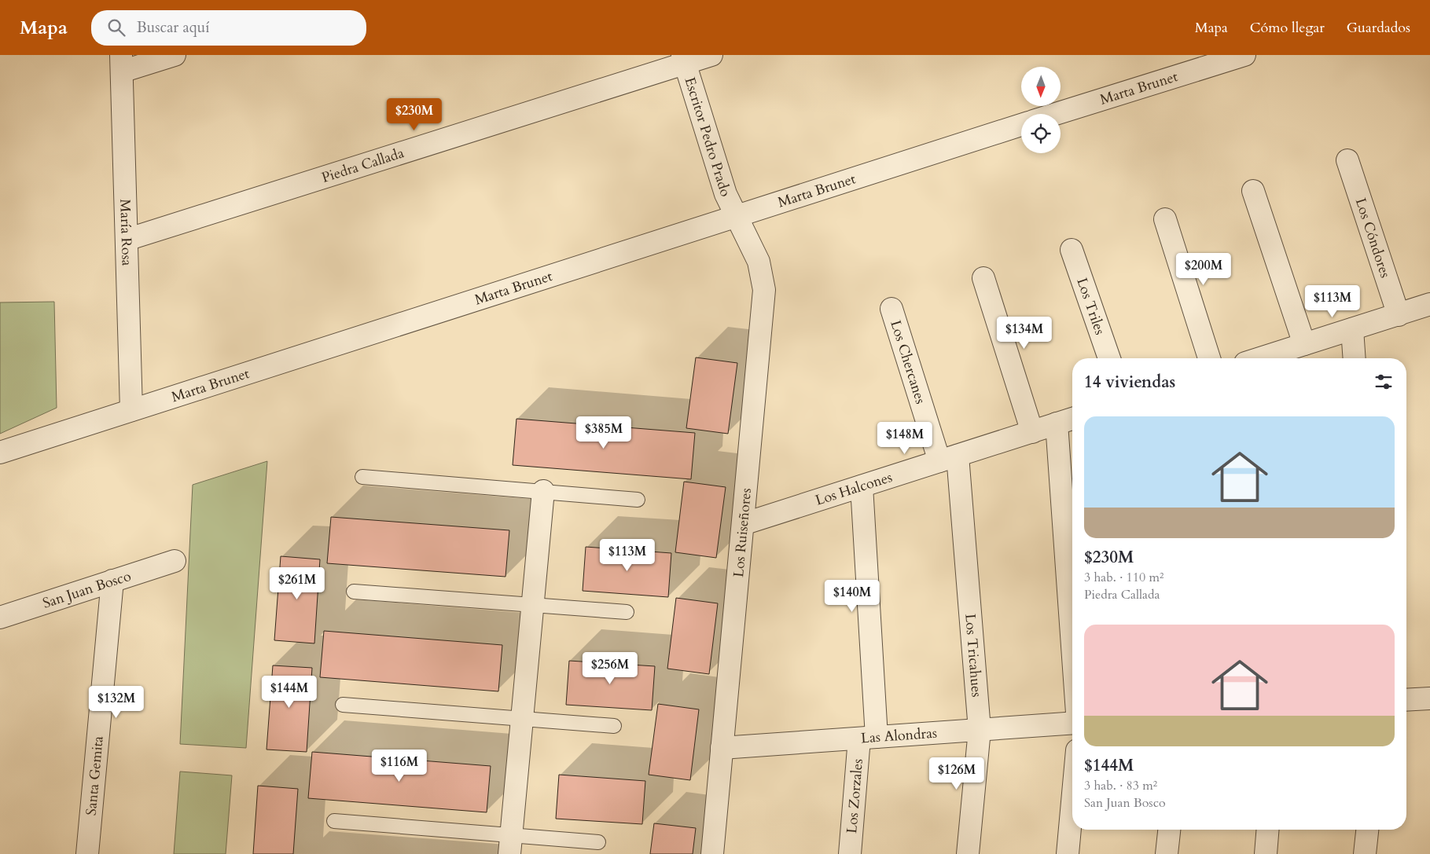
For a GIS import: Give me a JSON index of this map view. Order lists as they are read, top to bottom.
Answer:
{
  "streets": {
    "street": [
      "Marta Brunet",
      "Escritor Pedro Prado",
      "Piedra Callada",
      "María Rosa",
      "Los Cóndores",
      "Los Triles",
      "Los Chercanes",
      "Los Halcones",
      "Los Ruiseñores",
      "San Juan Bosco",
      "Los Tricahues",
      "Las Alondras",
      "Santa Gemita",
      "Los Zorzales"
    ]
  },
  "crossings": [
    ["Marta Brunet", "Escritor Pedro Prado"],
    ["Marta Brunet", "María Rosa"],
    ["Marta Brunet", "Los Ruiseñores"],
    ["Escritor Pedro Prado", "Piedra Callada"],
    ["Escritor Pedro Prado", "Los Ruiseñores"],
    ["Piedra Callada", "María Rosa"],
    ["Los Chercanes", "Los Halcones"],
    ["Los Chercanes", "Los Tricahues"],
    ["Los Halcones", "Los Ruiseñores"],
    ["Los Halcones", "Los Tricahues"],
    ["Los Halcones", "Los Zorzales"],
    ["Los Ruiseñores", "Las Alondras"],
    ["San Juan Bosco", "Santa Gemita"],
    ["Los Tricahues", "Las Alondras"],
    ["Las Alondras", "Los Zorzales"]
  ],
  "north": "bottom",
  "page": {
    "header": "Mapa",
    "search": "Buscar aquí",
    "nav": ["Mapa", "Cómo llegar", "Guardados"],
    "price": [
      "$230M",
      "$200M",
      "$113M",
      "$134M",
      "$385M",
      "$148M",
      "$113M",
      "$261M",
      "$140M",
      "$256M",
      "$144M",
      "$132M",
      "$116M",
      "$126M"
    ],
    "heading": "14 viviendas",
    "list": [
      {
        "name": "$230M",
        "note": "3 hab. · 110 m² · Piedra Callada"
      },
      {
        "name": "$144M",
        "note": "3 hab. · 83 m² · San Juan Bosco"
      }
    ]
  }
}
